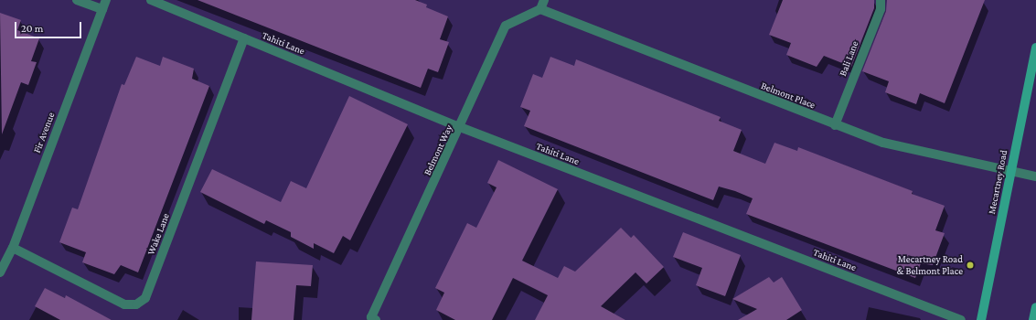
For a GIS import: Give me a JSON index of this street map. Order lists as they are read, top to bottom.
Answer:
{
  "streets": {
    "main road": ["Mecartney Road"],
    "street": [
      "Tahiti Lane",
      "Bali Lane",
      "Belmont Place",
      "Fir Avenue",
      "Belmont Way",
      "Wake Lane"
    ]
  },
  "crossings": [
    ["Tahiti Lane", "Belmont Way"],
    ["Tahiti Lane", "Wake Lane"],
    ["Bali Lane", "Belmont Place"],
    ["Belmont Place", "Belmont Way"],
    ["Belmont Place", "Mecartney Road"],
    ["Fir Avenue", "Wake Lane"]
  ],
  "places": ["Mecartney Road & Belmont Place"],
  "scale_bar": "20 m"
}
